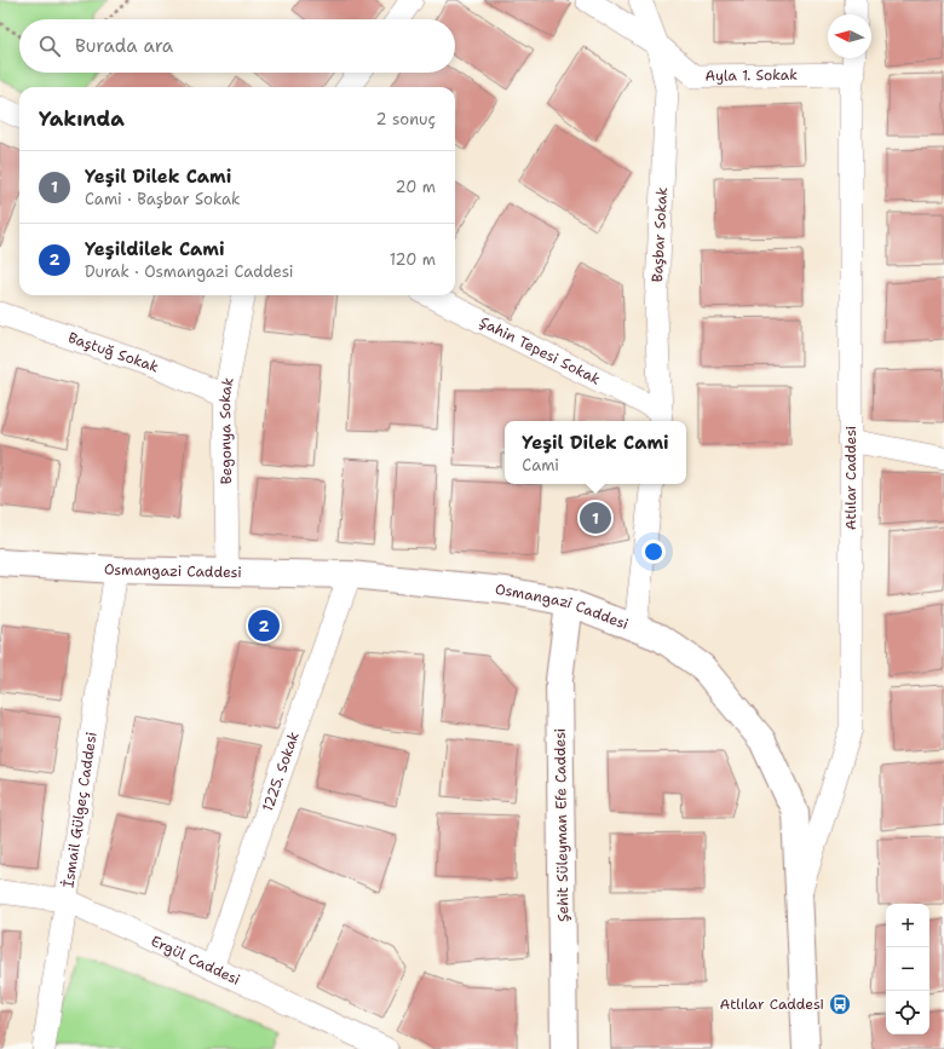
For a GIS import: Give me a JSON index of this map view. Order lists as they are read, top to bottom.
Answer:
{
  "streets": {
    "main road": ["Osmangazi Caddesi", "Şehit Süleyman Efe Caddesi"],
    "street": [
      "Ayla 1. Sokak",
      "Başbar Sokak",
      "Şahin Tepesi Sokak",
      "Baştuğ Sokak",
      "Begonya Sokak",
      "Atlılar Caddesi",
      "1225. Sokak",
      "İsmail Gülgeç Caddesi",
      "Ergül Caddesi"
    ]
  },
  "crossings": [
    ["Ayla 1. Sokak", "Başbar Sokak"],
    ["Ayla 1. Sokak", "Atlılar Caddesi"],
    ["Başbar Sokak", "Şahin Tepesi Sokak"],
    ["Baştuğ Sokak", "Begonya Sokak"],
    ["Begonya Sokak", "Osmangazi Caddesi"],
    ["Atlılar Caddesi", "Osmangazi Caddesi"],
    ["Osmangazi Caddesi", "1225. Sokak"],
    ["Osmangazi Caddesi", "İsmail Gülgeç Caddesi"],
    ["Osmangazi Caddesi", "Şehit Süleyman Efe Caddesi"],
    ["1225. Sokak", "Ergül Caddesi"],
    ["İsmail Gülgeç Caddesi", "Ergül Caddesi"]
  ],
  "places": {
    "bus stop": ["Atlılar Caddesi"]
  },
  "north": "left",
  "page": {
    "search": "Burada ara",
    "heading": ["Yakında", "2 sonuç"],
    "list": [
      {
        "mark": "1",
        "name": "Yeşil Dilek Cami",
        "note": "Cami · Başbar Sokak",
        "value": "20 m"
      },
      {
        "mark": "2",
        "name": "Yeşildilek Cami",
        "note": "Durak · Osmangazi Caddesi",
        "value": "120 m"
      }
    ],
    "popup": ["Yeşil Dilek Cami", "Cami"],
    "pins": ["1", "2"],
    "map_buttons": ["+", "−"]
  }
}
